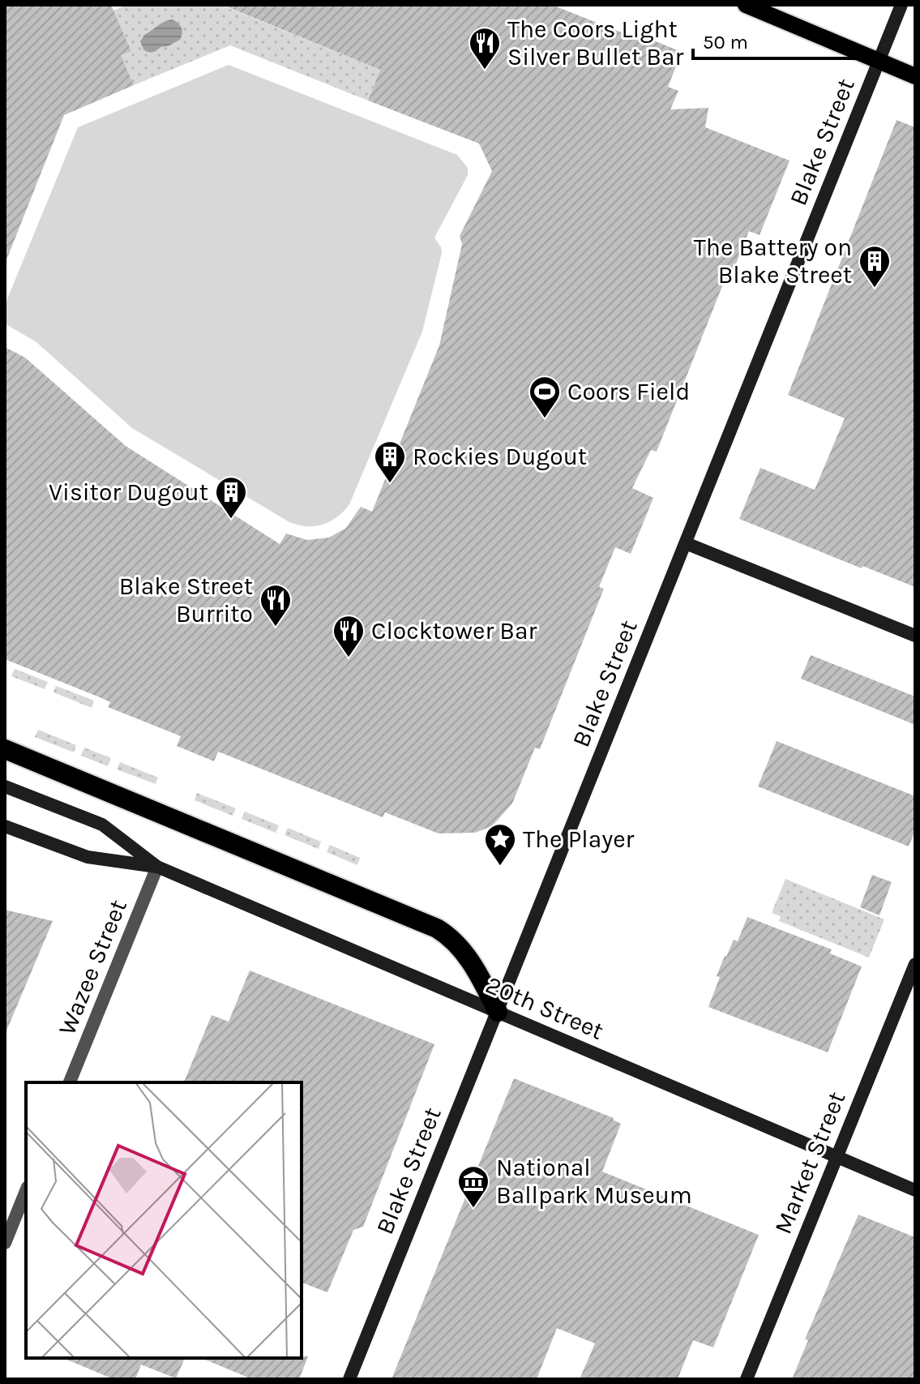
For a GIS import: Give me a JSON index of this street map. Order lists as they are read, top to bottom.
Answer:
{
  "streets": {
    "main road": ["Blake Street", "20th Street", "Market Street"],
    "street": ["Wazee Street"]
  },
  "crossings": [
    ["Blake Street", "20th Street"],
    ["Wazee Street", "20th Street"],
    ["20th Street", "Market Street"]
  ],
  "places": {
    "restaurant": ["The Coors Light Silver Bullet Bar", "Blake Street Burrito", "Clocktower Bar"],
    "building": ["The Battery on Blake Street", "Rockies Dugout", "Visitor Dugout"],
    "sports": ["Coors Field"],
    "place": ["The Player"],
    "museum": ["National Ballpark Museum"]
  },
  "scale_bar": "50 m"
}
